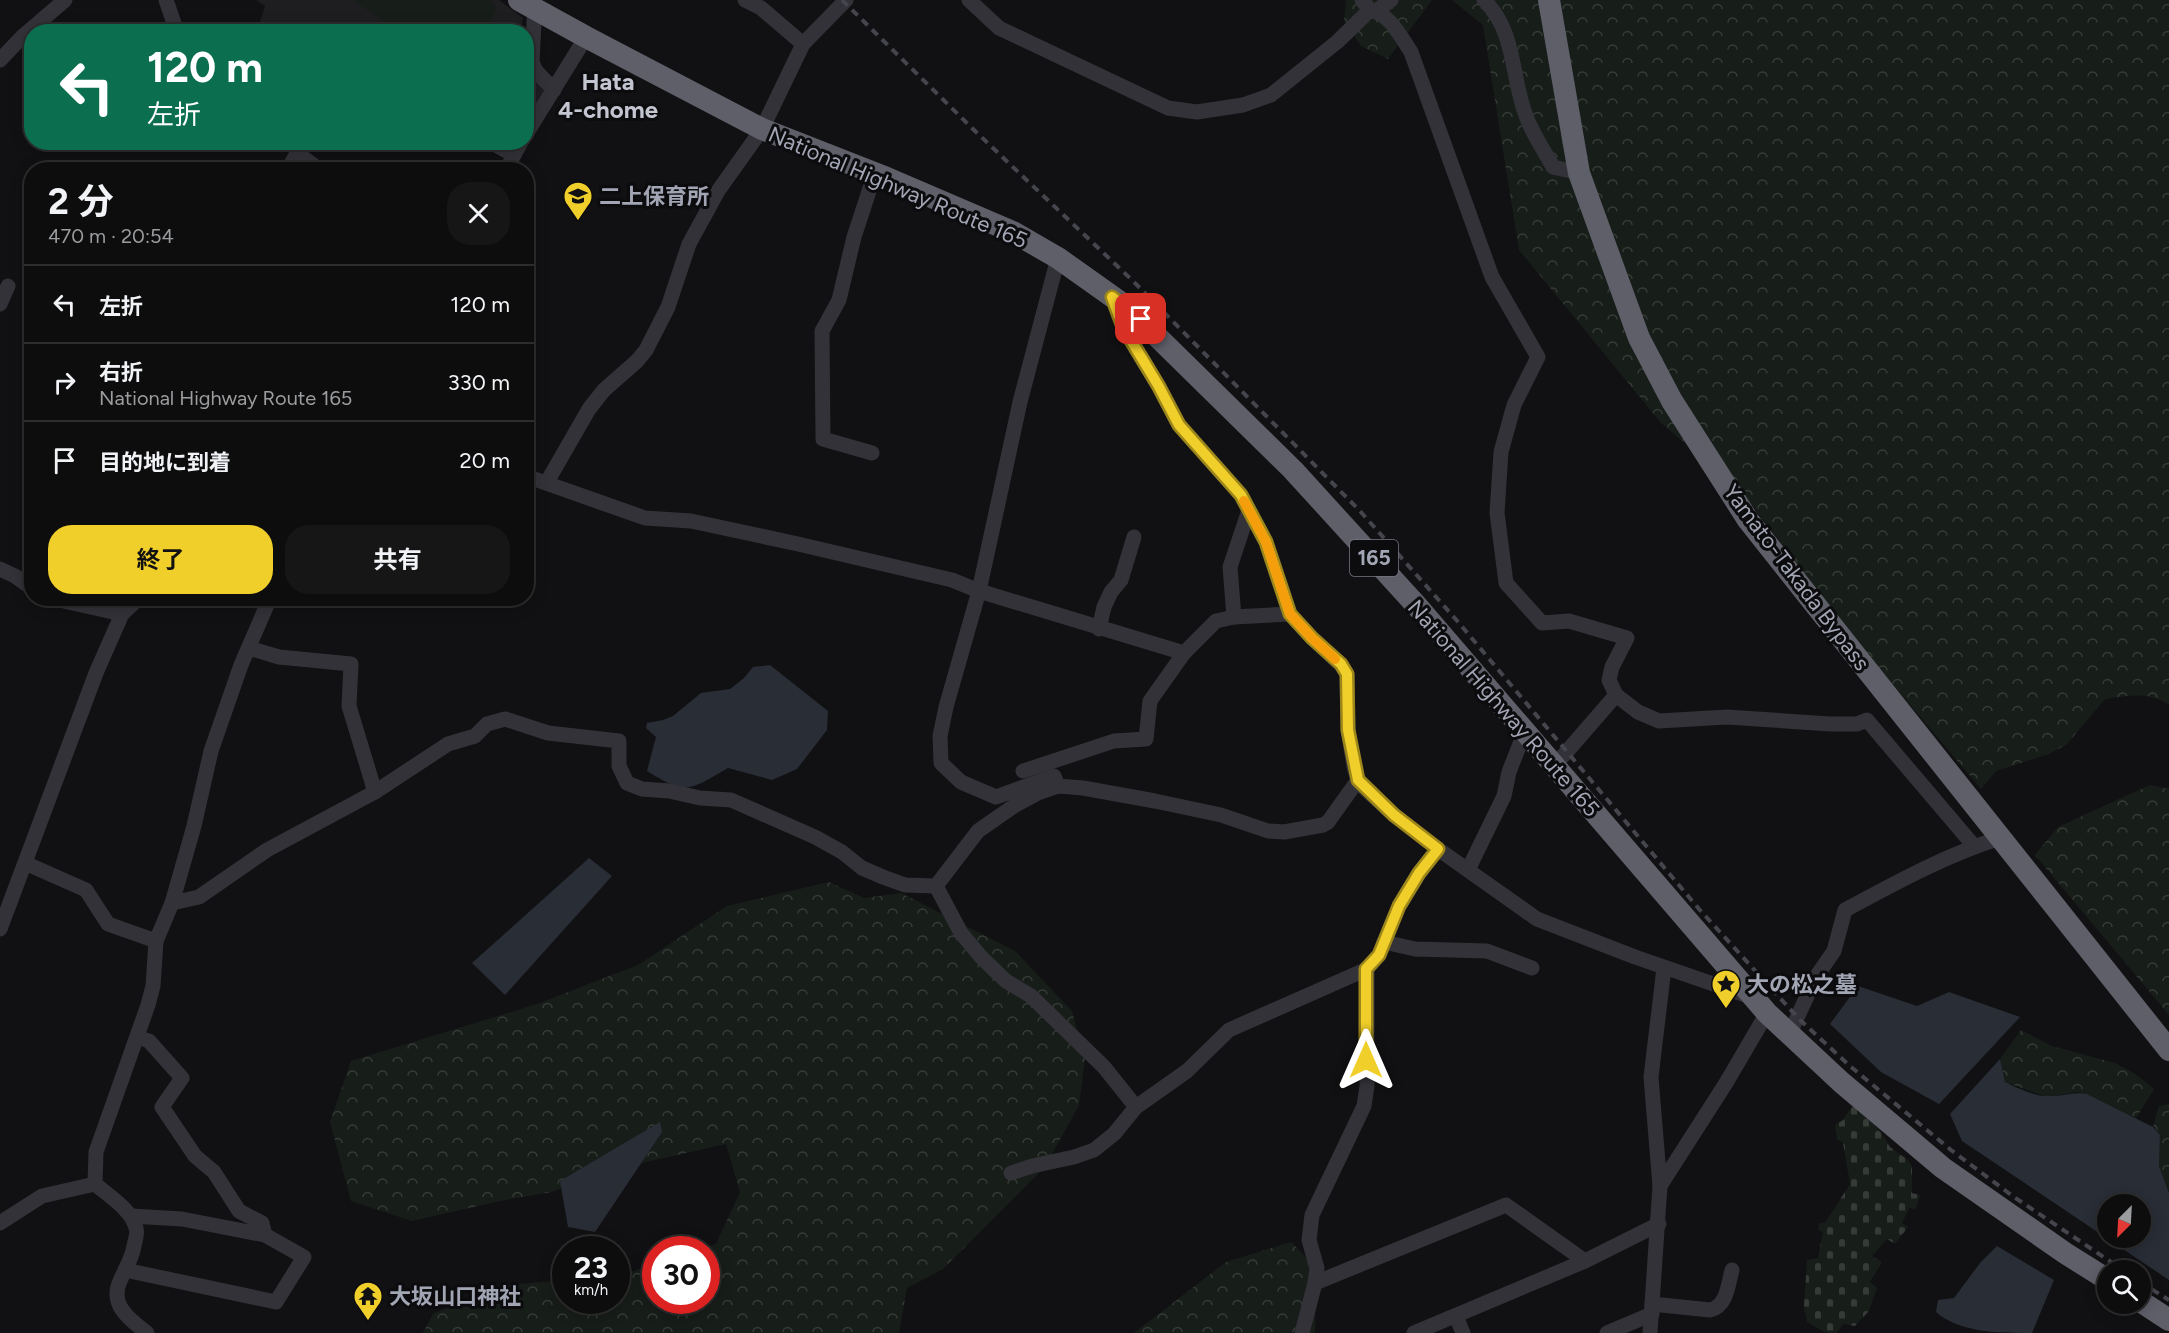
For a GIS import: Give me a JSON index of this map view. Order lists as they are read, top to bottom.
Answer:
{
  "streets": {
    "highway": ["National Highway Route 165", "165", "Yamato-Takada Bypass"]
  },
  "districts": ["Hata 4-chome"],
  "places": {
    "school or university": ["二上保育所"],
    "place": ["大の松之墓"],
    "temple": ["大坂山口神社"]
  },
  "north": "bottom left",
  "page": {
    "turn": ["120 m", "左折"],
    "heading": ["2 分", "470 m · 20:54"],
    "list": [
      {
        "name": "左折",
        "value": "120 m"
      },
      {
        "name": "右折",
        "note": "National Highway Route 165",
        "value": "330 m"
      },
      {
        "name": "目的地に到着",
        "value": "20 m"
      }
    ],
    "buttons": ["終了", "共有"],
    "speed": "23 km/h",
    "limit": "30"
  }
}
